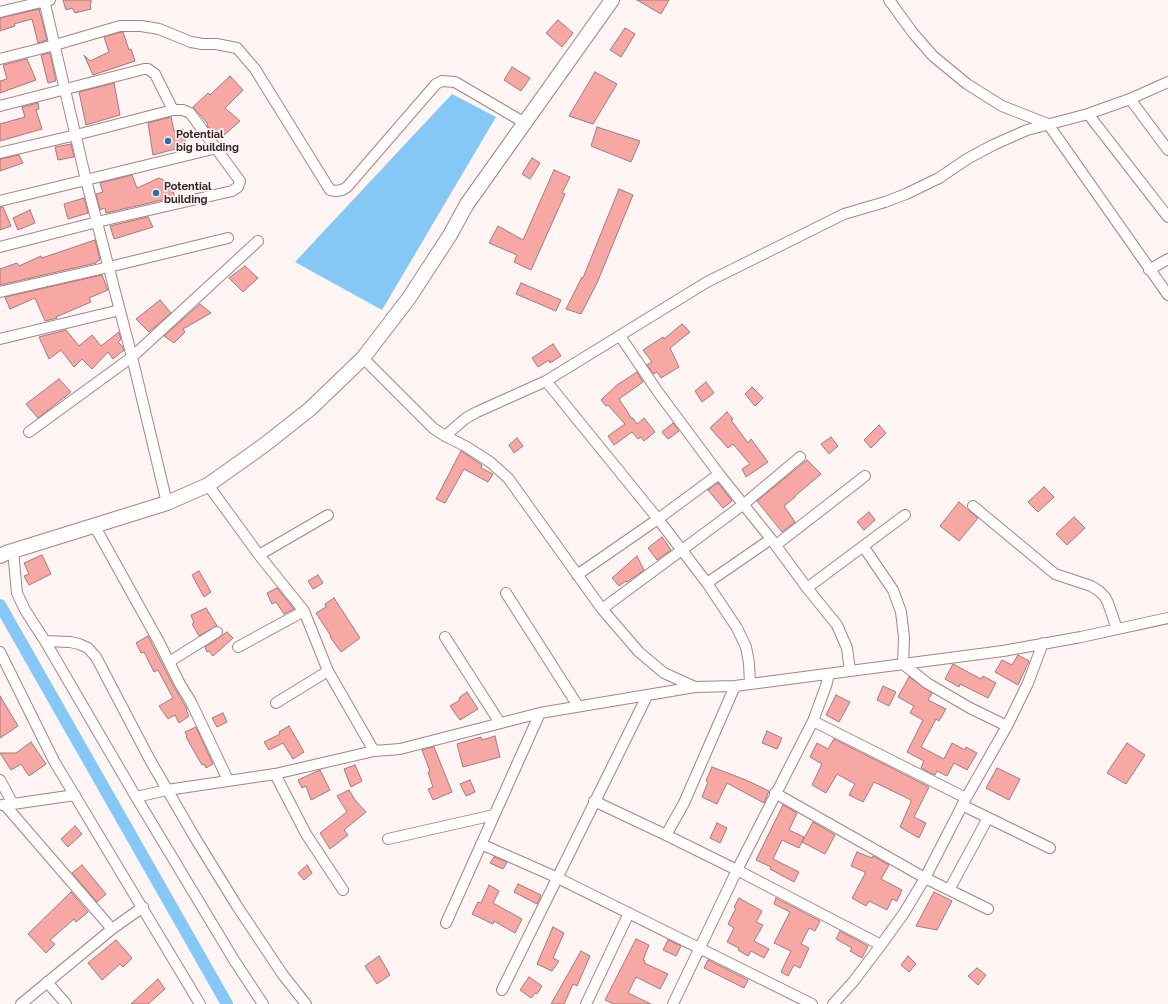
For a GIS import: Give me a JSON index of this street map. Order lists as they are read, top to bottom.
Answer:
{
  "places": ["Potential big building", "Potential building"]
}
